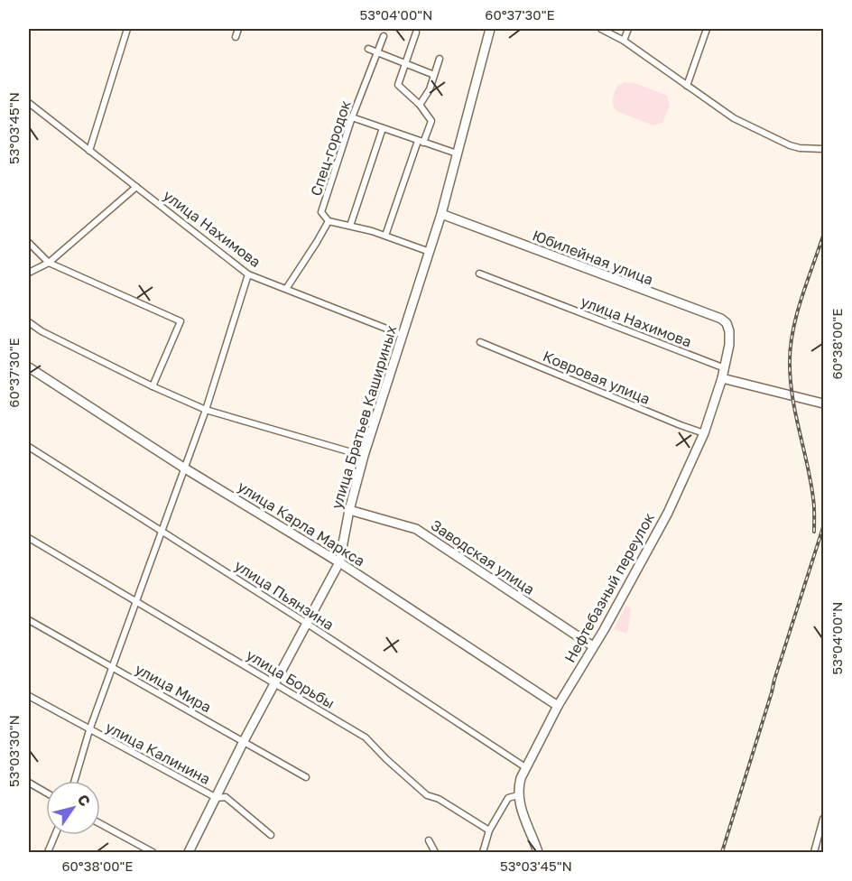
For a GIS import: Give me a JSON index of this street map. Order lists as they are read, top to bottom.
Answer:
{
  "streets": {
    "main road": [
      "Юбилейная улица",
      "улица Братьев Кашириных",
      "улица Карла Маркса",
      "Заводская улица",
      "Нефтебазный переулок"
    ],
    "street": [
      "Спец-городок",
      "улица Нахимова",
      "Ковровая улица",
      "улица Пьянзина",
      "улица Борьбы",
      "улица Мира",
      "улица Калинина"
    ]
  },
  "crossings": [
    ["улица Нахимова", "улица Братьев Кашириных"],
    ["улица Нахимова", "Нефтебазный переулок"],
    ["Юбилейная улица", "улица Братьев Кашириных"],
    ["Юбилейная улица", "Нефтебазный переулок"],
    ["Ковровая улица", "Нефтебазный переулок"],
    ["улица Братьев Кашириных", "улица Карла Маркса"],
    ["улица Братьев Кашириных", "Заводская улица"],
    ["улица Братьев Кашириных", "улица Пьянзина"],
    ["улица Братьев Кашириных", "улица Борьбы"],
    ["улица Братьев Кашириных", "улица Мира"],
    ["улица Братьев Кашириных", "улица Калинина"],
    ["улица Карла Маркса", "Нефтебазный переулок"],
    ["Заводская улица", "Нефтебазный переулок"],
    ["Нефтебазный переулок", "улица Пьянзина"]
  ],
  "north": "top right",
  "coordinates": [
    "53°04'00\"N",
    "60°37'30\"E",
    "53°03'45\"N",
    "60°38'00\"E",
    "53°03'30\"N"
  ]
}
